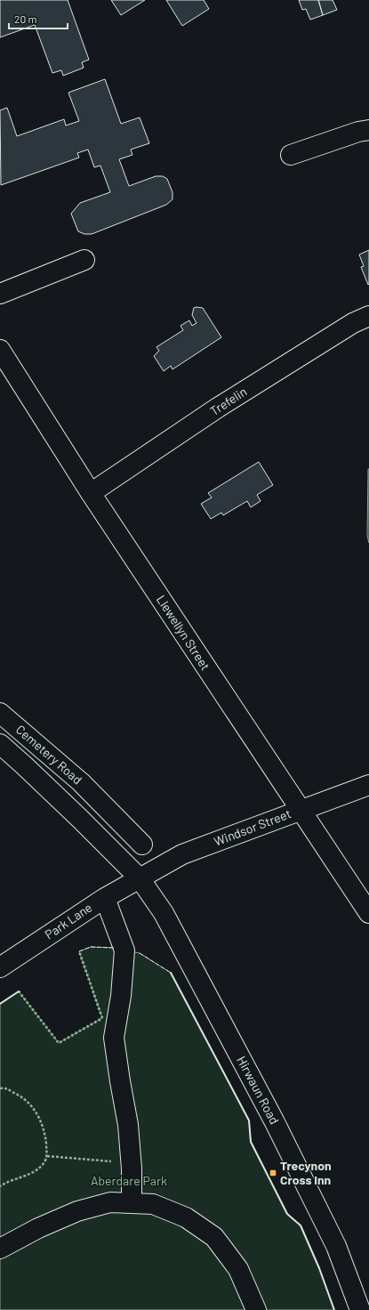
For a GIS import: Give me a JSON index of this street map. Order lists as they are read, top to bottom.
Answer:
{
  "streets": {
    "street": [
      "Trefelin",
      "Llewellyn Street",
      "Cemetery Road",
      "Windsor Street",
      "Park Lane",
      "Hirwaun Road"
    ]
  },
  "crossings": [
    ["Trefelin", "Llewellyn Street"],
    ["Llewellyn Street", "Windsor Street"],
    ["Cemetery Road", "Windsor Street"],
    ["Cemetery Road", "Park Lane"],
    ["Cemetery Road", "Hirwaun Road"],
    ["Windsor Street", "Park Lane"],
    ["Windsor Street", "Hirwaun Road"],
    ["Park Lane", "Hirwaun Road"]
  ],
  "parks": ["Aberdare Park"],
  "places": {
    "transit": ["Trecynon Cross Inn"]
  },
  "scale_bar": "20 m"
}
